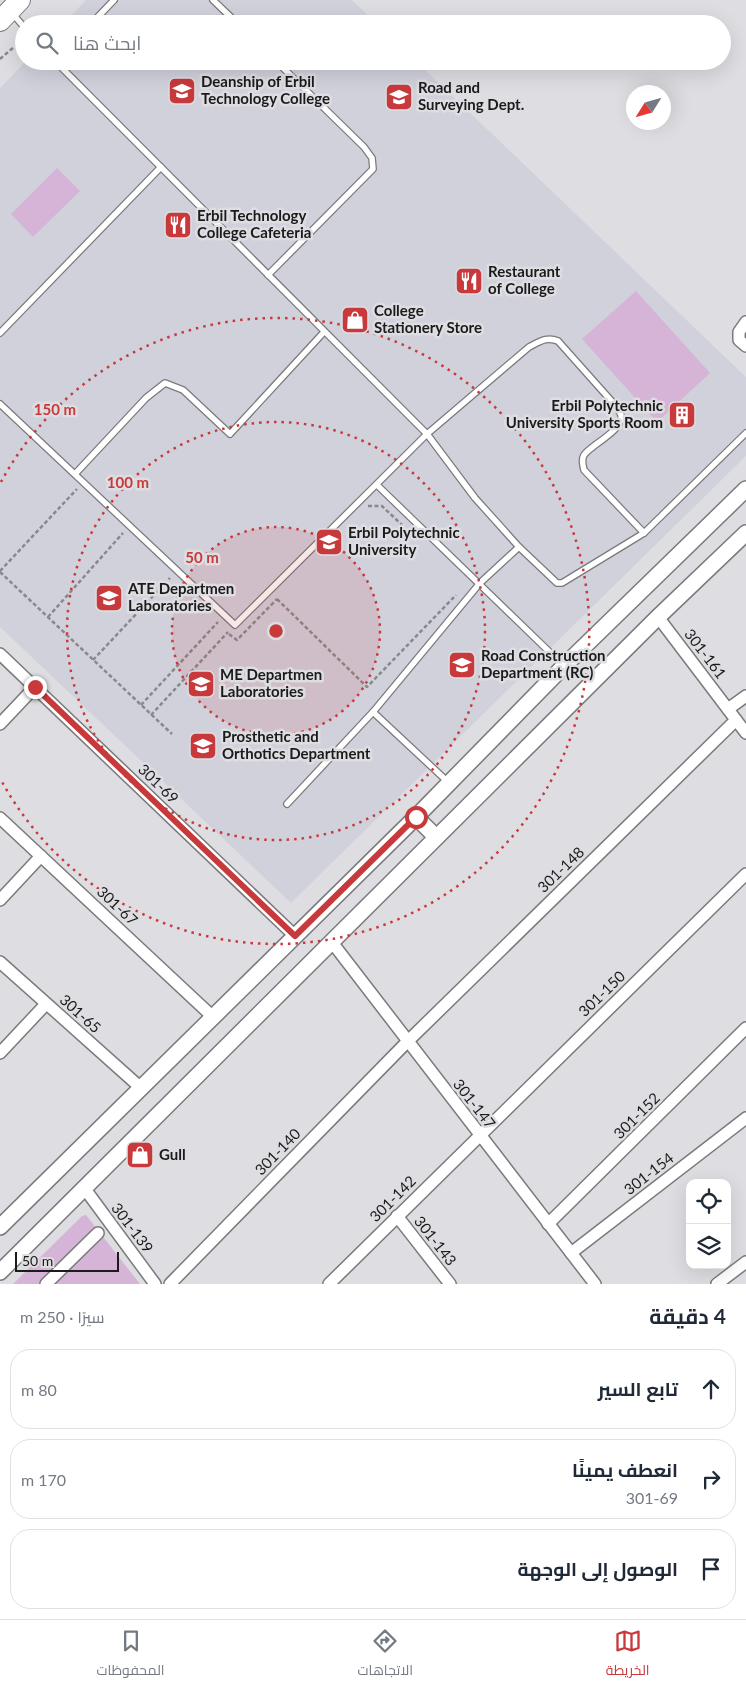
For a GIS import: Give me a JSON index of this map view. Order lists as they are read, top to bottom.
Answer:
{
  "streets": {
    "street": [
      "301-161",
      "301-69",
      "301-148",
      "301-67",
      "301-150",
      "301-65",
      "301-147",
      "301-152",
      "301-140",
      "301-154",
      "301-142",
      "301-139",
      "301-143"
    ]
  },
  "crossings": [
    ["301-161", "301-148"],
    ["301-148", "301-147"],
    ["301-148", "301-140"],
    ["301-150", "301-147"],
    ["301-150", "301-142"],
    ["301-147", "301-152"],
    ["301-147", "301-140"],
    ["301-147", "301-154"],
    ["301-147", "301-142"],
    ["301-142", "301-143"]
  ],
  "places": {
    "school or university": [
      "Deanship of Erbil Technology College",
      "Road and Surveying Dept.",
      "Erbil Polytechnic University",
      "ATE Departmen Laboratories",
      "Road Construction Department (RC)",
      "ME Departmen Laboratories",
      "Prosthetic and Orthotics Department"
    ],
    "restaurant": ["Erbil Technology College Cafeteria", "Restaurant of College"],
    "shop": ["College Stationery Store", "Gull"],
    "building": ["Erbil Polytechnic University Sports Room"]
  },
  "scale_bar": "50 m",
  "north": "bottom left",
  "page": {
    "search": "ابحث هنا",
    "scale": "50 m",
    "heading": ["4 دقيقة", "سيرًا · 250 m"],
    "list": [
      ["تابع السير", "80 m"],
      ["انعطف يمينًا", "301-69", "170 m"],
      "الوصول إلى الوجهة"
    ],
    "nav": ["الخريطة", "الاتجاهات", "المحفوظات"]
  },
  "rings": ["150 m", "100 m", "50 m"]
}
